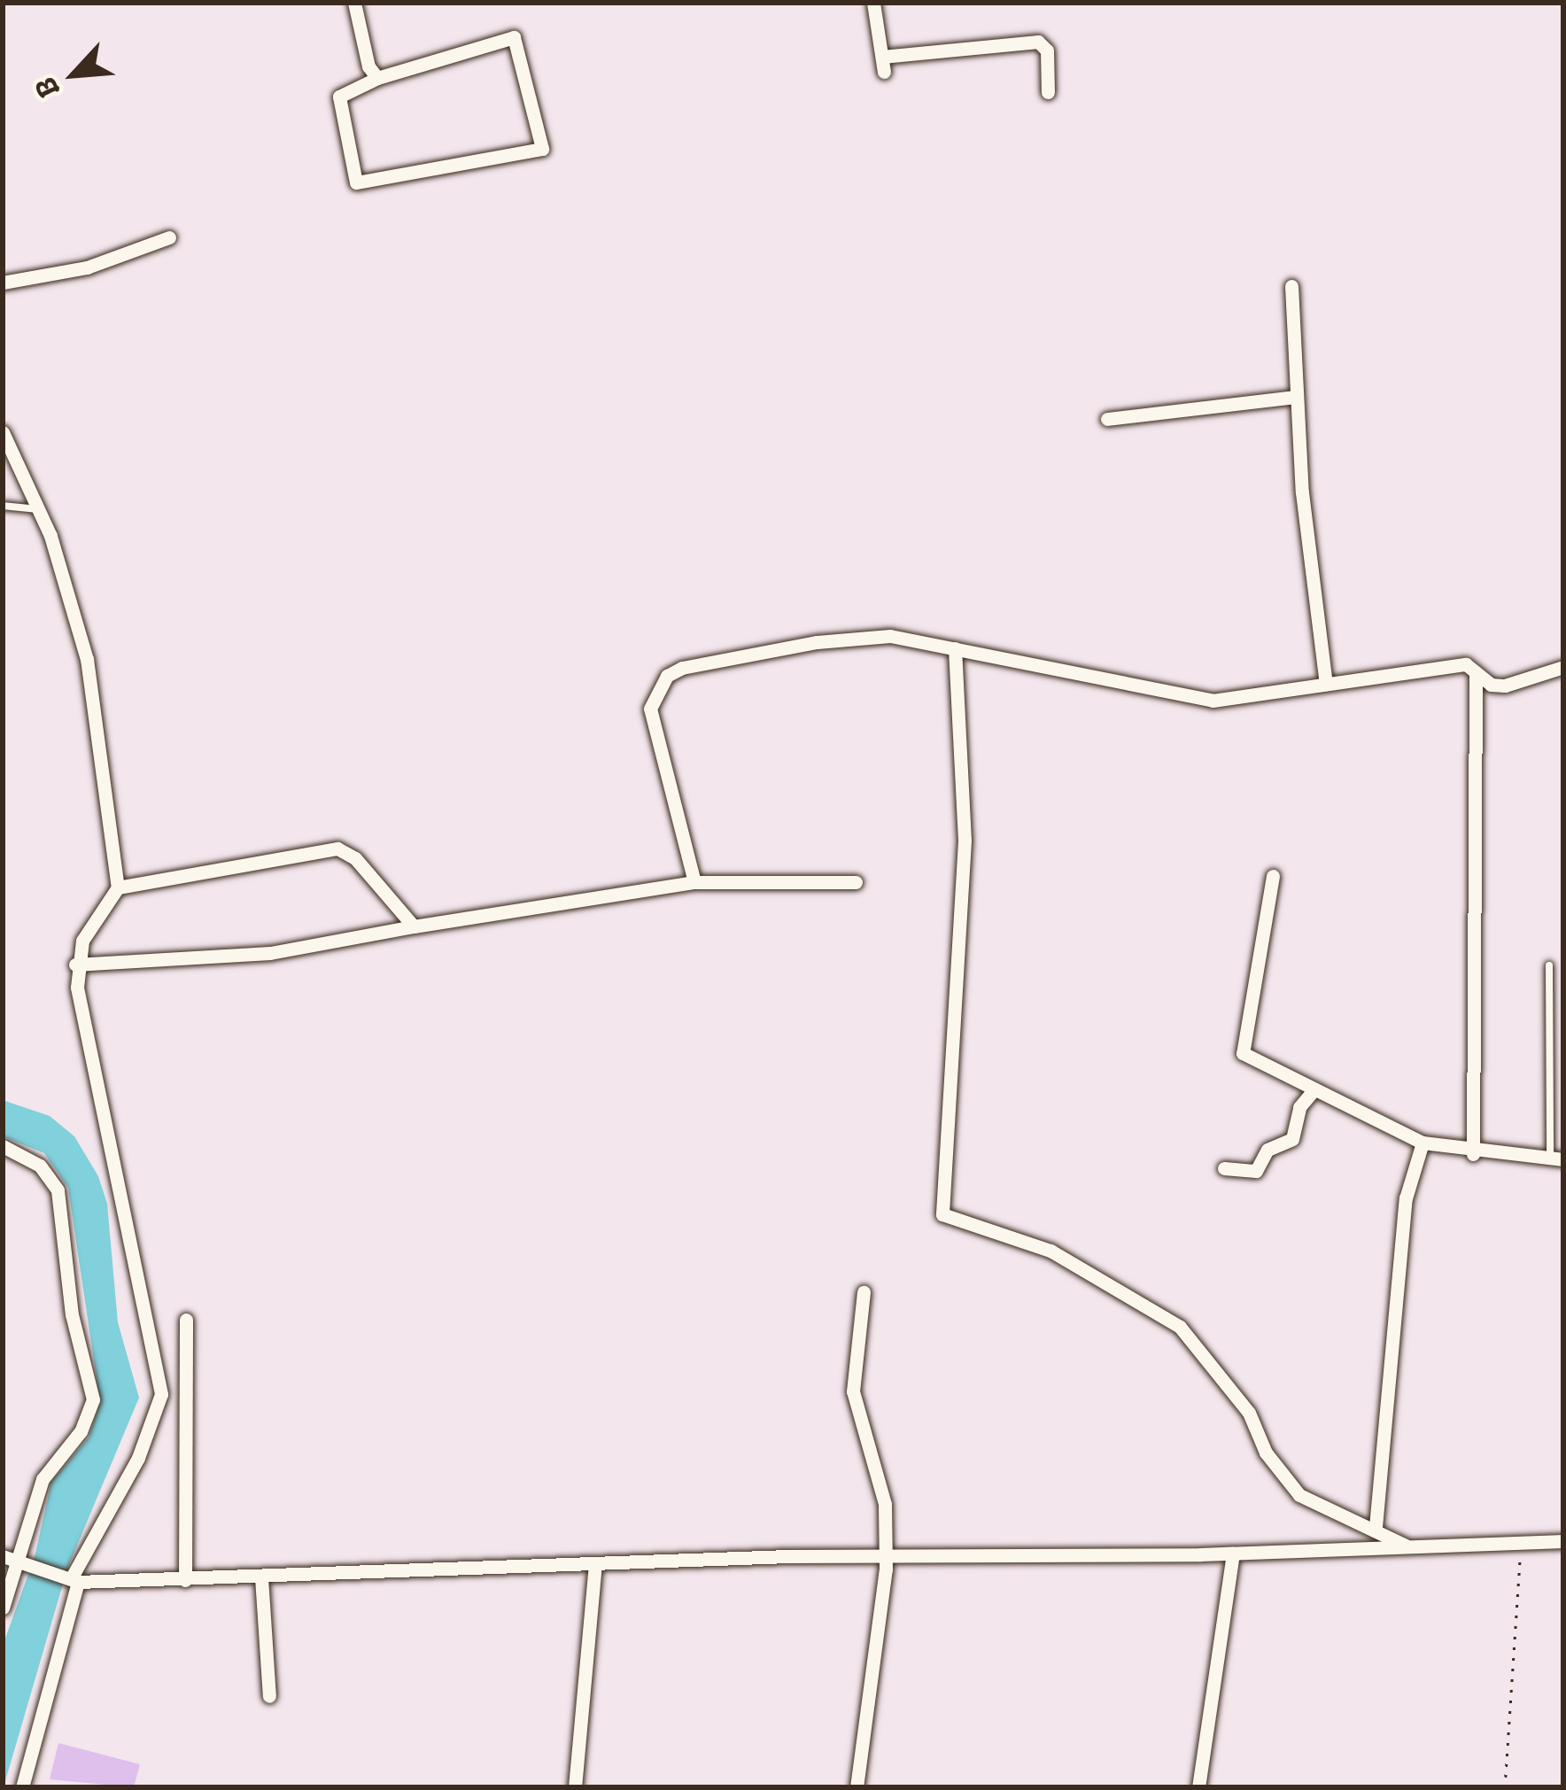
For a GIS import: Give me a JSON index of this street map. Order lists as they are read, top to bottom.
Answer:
{
  "north": "bottom left"
}
